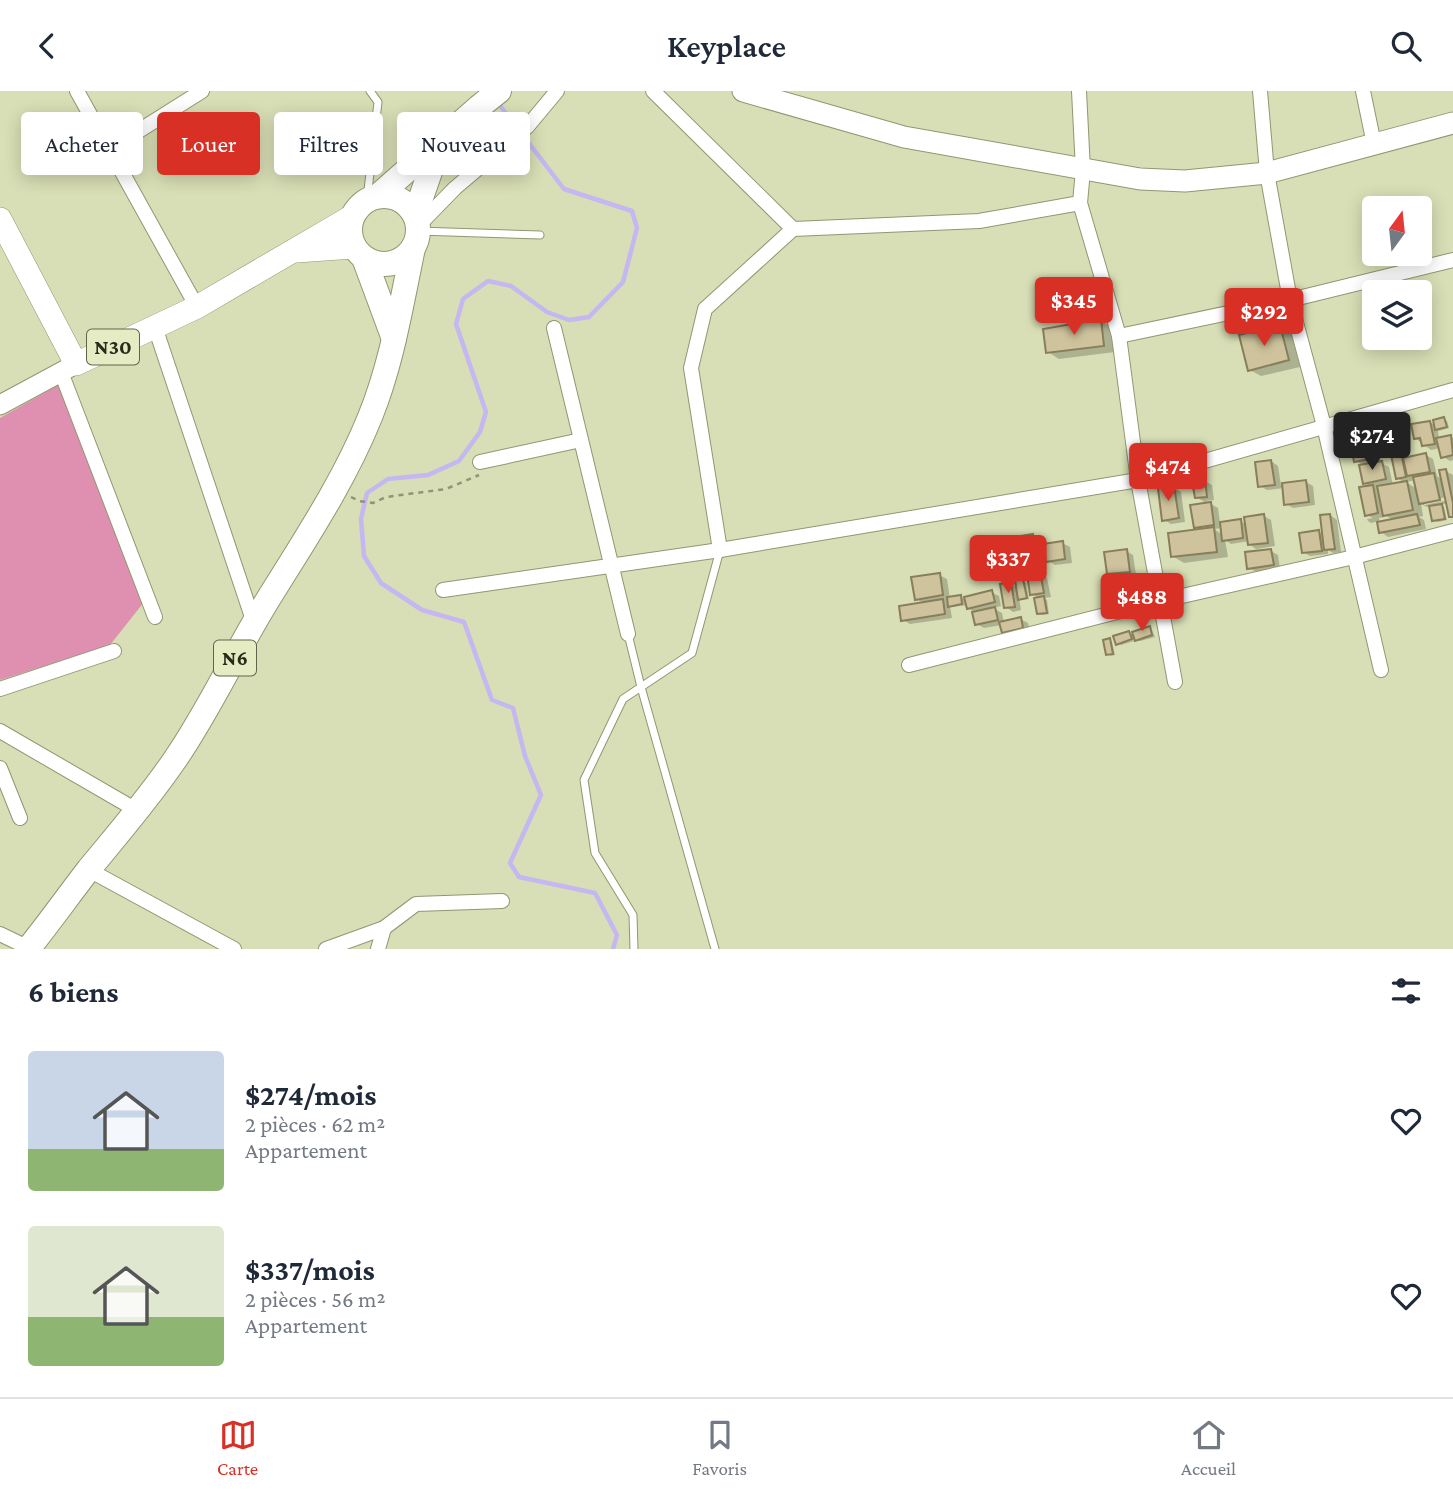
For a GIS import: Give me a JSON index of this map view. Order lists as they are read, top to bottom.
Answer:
{
  "streets": {
    "highway": ["N6"],
    "main road": ["N30"]
  },
  "crossings": [
    ["N30", "N6"]
  ],
  "north": "top",
  "page": {
    "header": "Keyplace",
    "chip": [
      "Acheter",
      "Louer",
      "Filtres",
      "Nouveau"
    ],
    "price": [
      "$345",
      "$292",
      "$274",
      "$474",
      "$337",
      "$488"
    ],
    "heading": "6 biens",
    "list": [
      {
        "name": "$274/mois",
        "note": "2 pièces · 62 m² · Appartement"
      },
      {
        "name": "$337/mois",
        "note": "2 pièces · 56 m² · Appartement"
      }
    ],
    "tabs": ["Carte", "Favoris", "Accueil"]
  }
}
